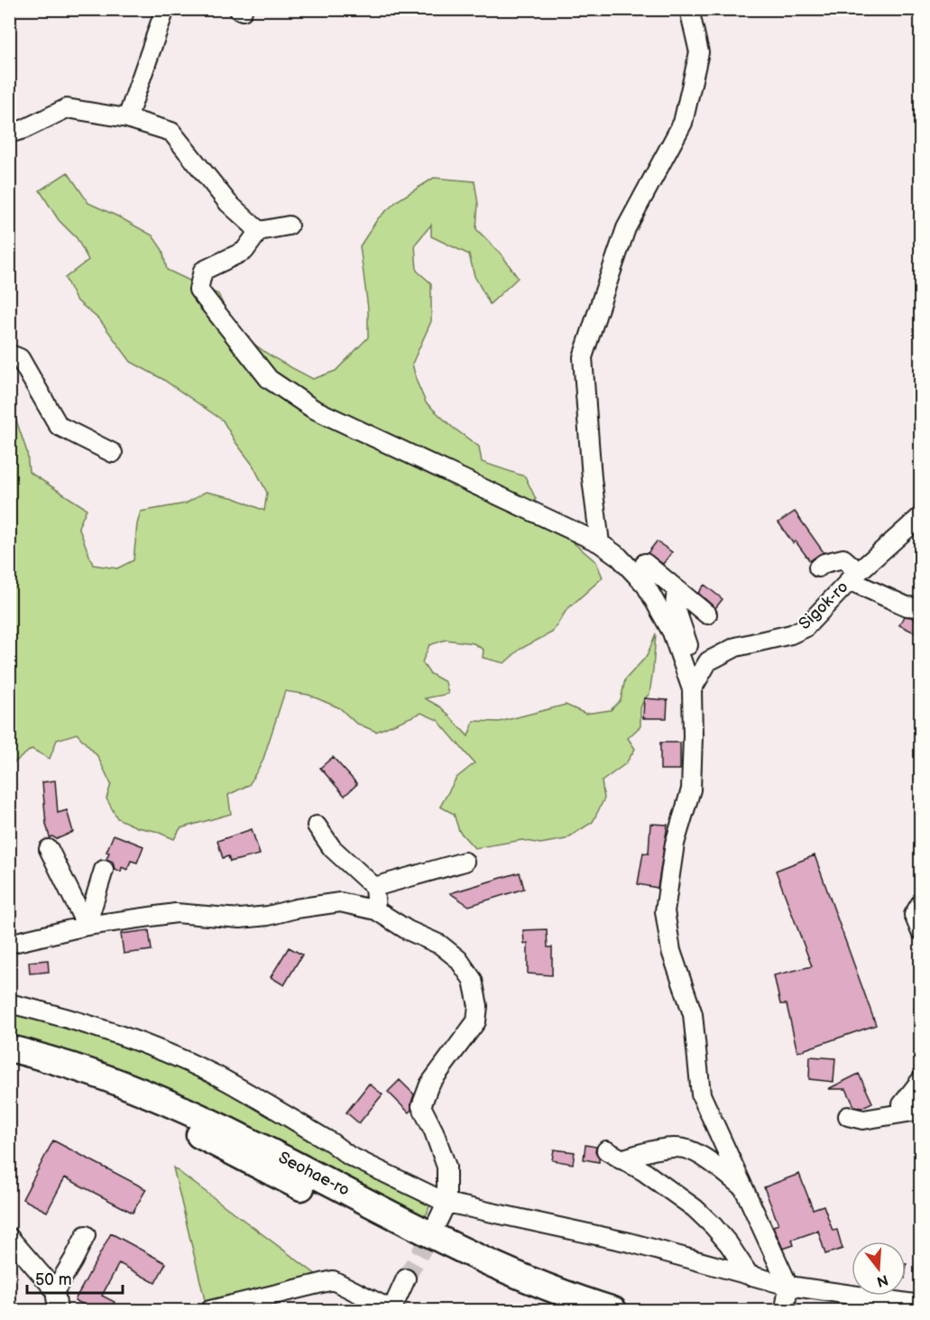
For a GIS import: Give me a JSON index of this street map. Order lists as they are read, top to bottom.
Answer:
{
  "streets": {
    "highway": ["Seohae-ro"],
    "street": ["Sigok-ro"]
  },
  "scale_bar": "50 m",
  "north": "bottom"
}
